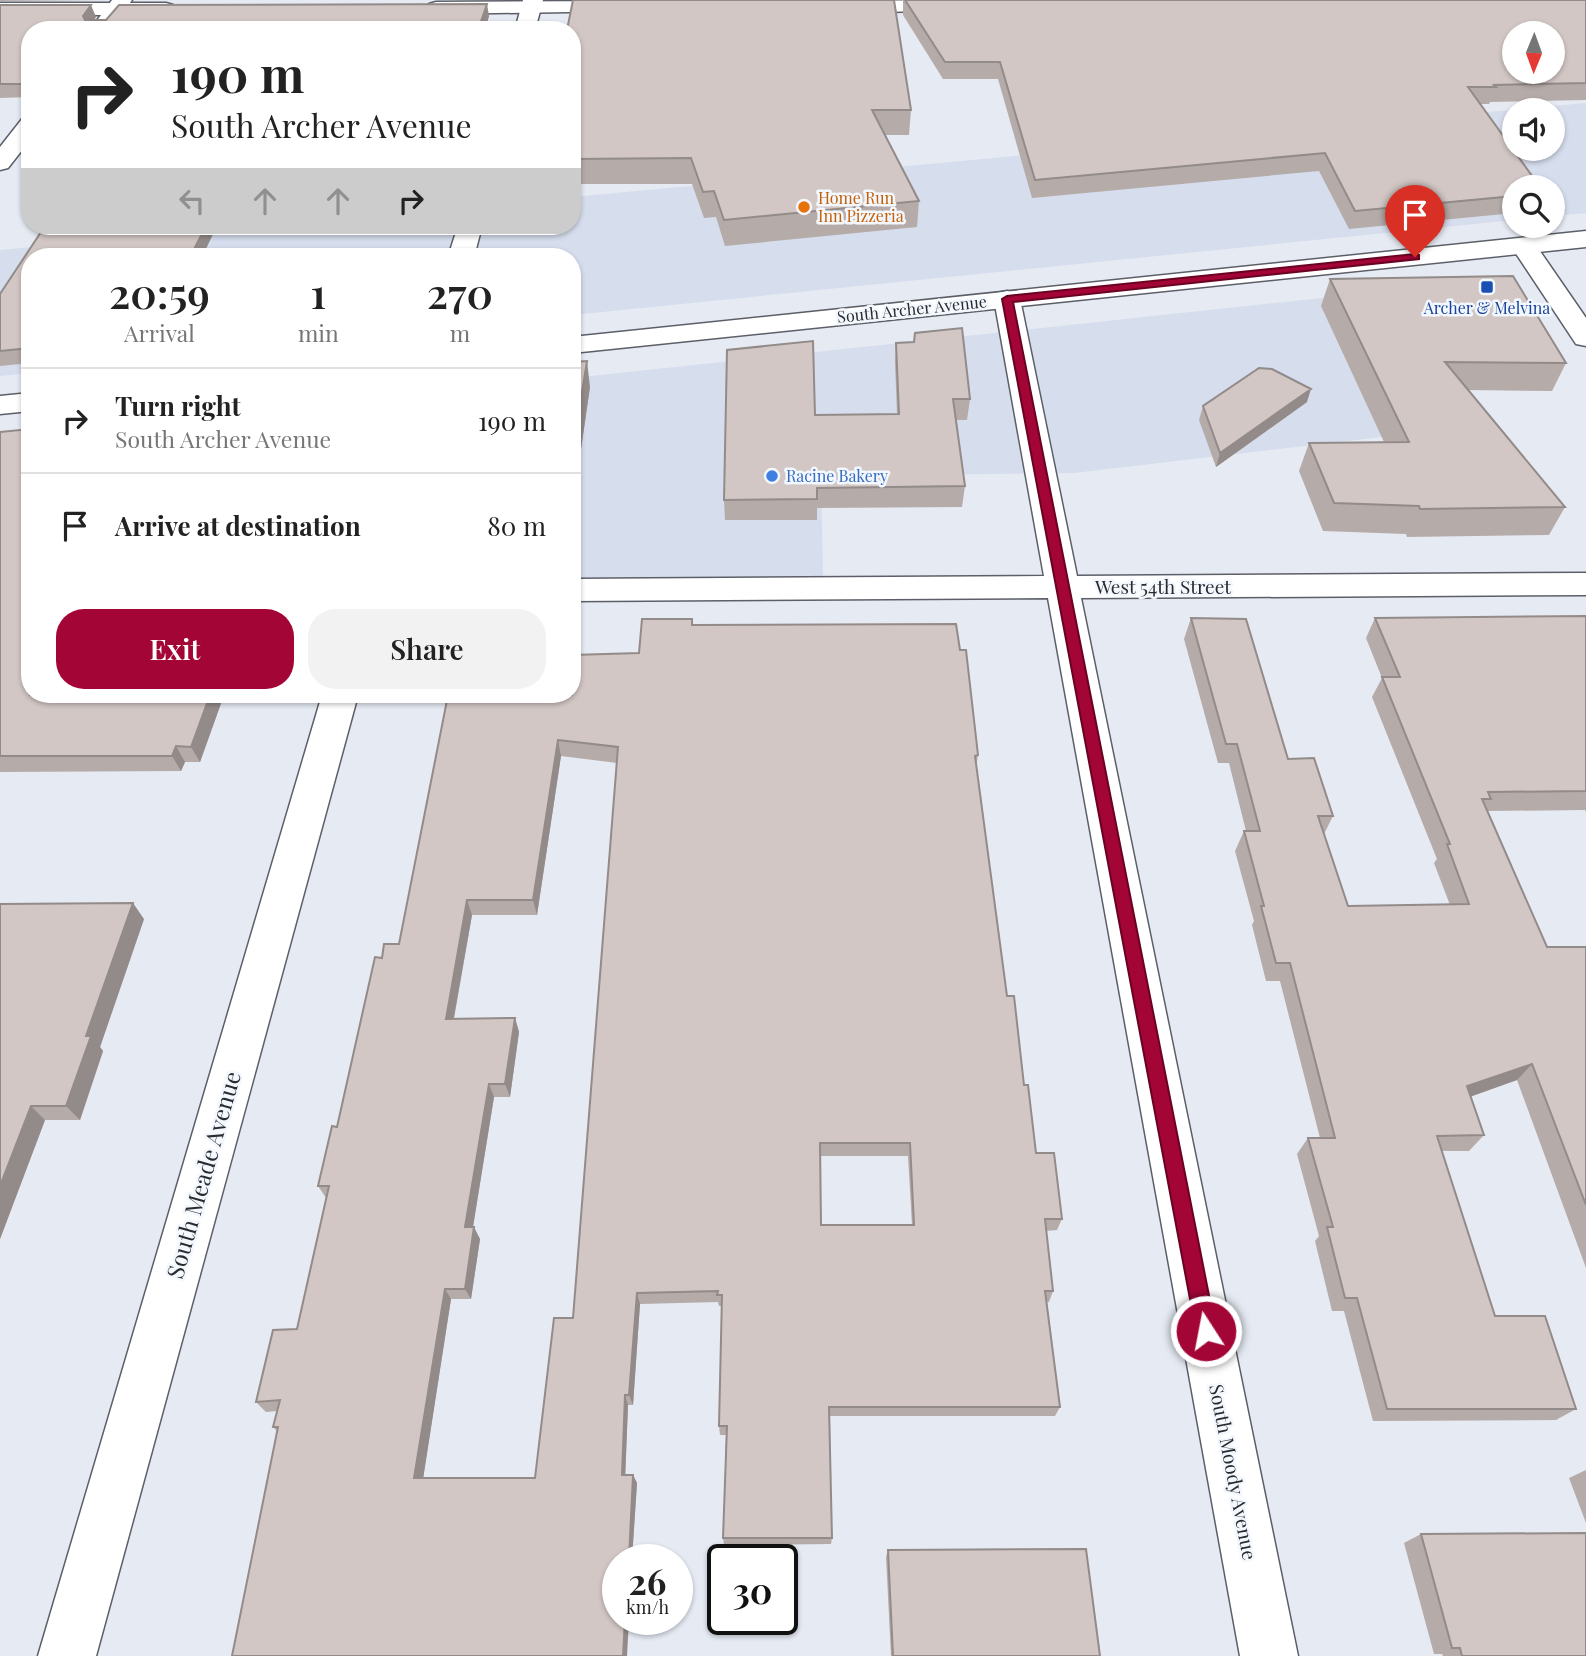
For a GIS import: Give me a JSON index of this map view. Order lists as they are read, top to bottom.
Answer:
{
  "streets": {
    "street": [
      "South Archer Avenue",
      "West 54th Street",
      "South Meade Avenue",
      "South Moody Avenue"
    ]
  },
  "crossings": [
    ["South Archer Avenue", "South Moody Avenue"],
    ["West 54th Street", "South Moody Avenue"]
  ],
  "places": {
    "other": ["Home Run Inn Pizzeria", "Racine Bakery"],
    "transit": ["Archer & Melvina"]
  },
  "north": "bottom",
  "page": {
    "turn": ["190 m", "South Archer Avenue"],
    "eta": [
      "20:59",
      "Arrival",
      "1",
      "min",
      "270",
      "m"
    ],
    "list": [
      {
        "name": "Turn right",
        "note": "South Archer Avenue",
        "value": "190 m"
      },
      {
        "name": "Arrive at destination",
        "value": "80 m"
      }
    ],
    "buttons": ["Exit", "Share"],
    "speed": "26 km/h",
    "limit": "30"
  }
}
